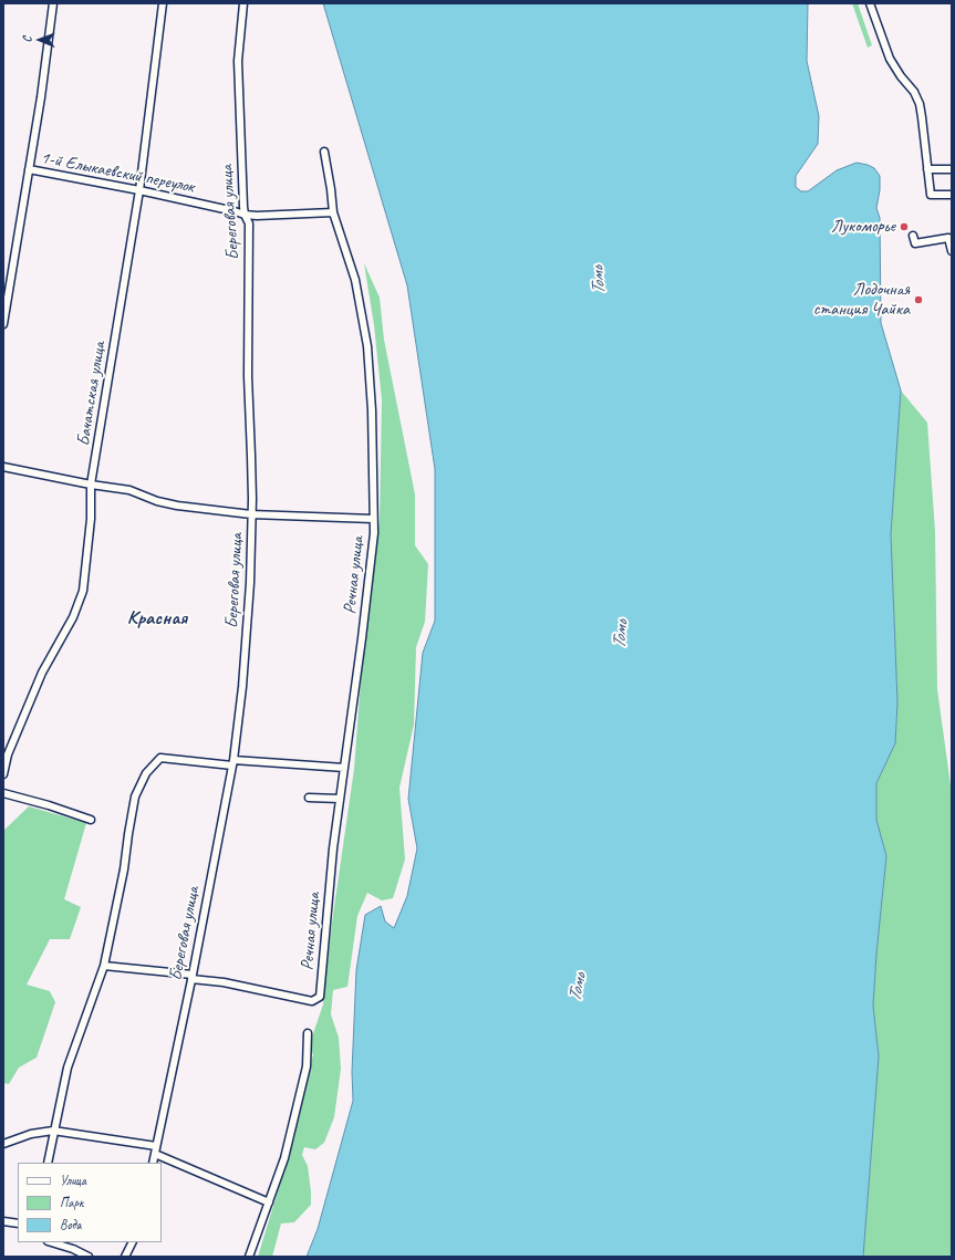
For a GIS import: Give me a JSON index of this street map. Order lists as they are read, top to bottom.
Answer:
{
  "streets": {
    "street": [
      "1-й Елыкаевский переулок",
      "Береговая улица",
      "Бачатская улица",
      "Речная улица"
    ]
  },
  "crossings": [
    ["1-й Елыкаевский переулок", "Береговая улица"],
    ["1-й Елыкаевский переулок", "Бачатская улица"],
    ["1-й Елыкаевский переулок", "Речная улица"],
    ["Береговая улица", "Речная улица"]
  ],
  "districts": ["Красная"],
  "water": ["Томь"],
  "places": ["Лукоморье", "Лодочная станция Чайка"],
  "legend": ["Улица", "Парк", "Вода"],
  "north": "left"
}
